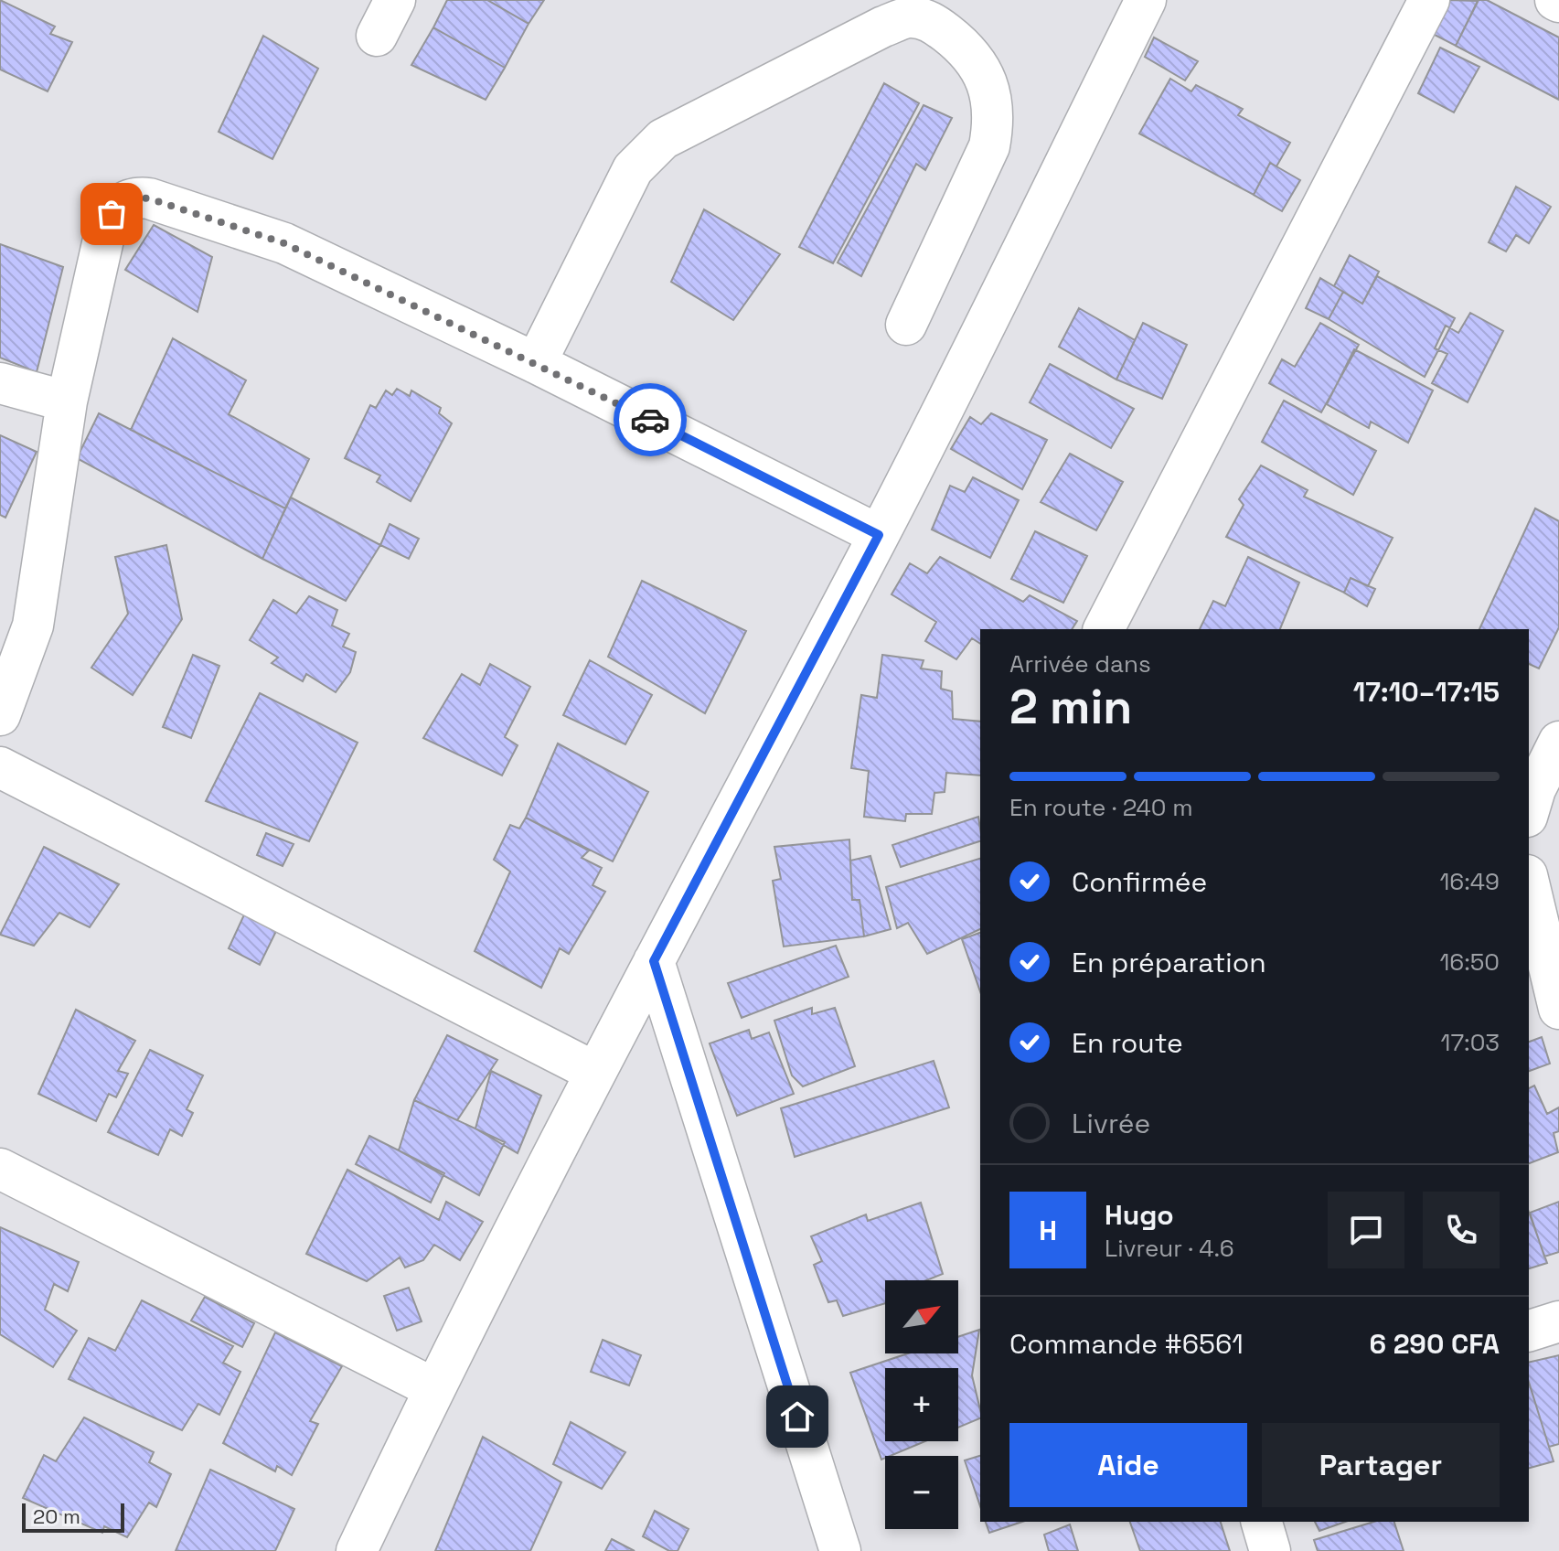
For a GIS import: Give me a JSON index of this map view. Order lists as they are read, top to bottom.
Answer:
{
  "scale_bar": "20 m",
  "north": "top right",
  "page": {
    "heading": ["2 min", "Arrivée dans", "17:10–17:15"],
    "panel": [
      "Hugo",
      "Livreur · 4.6",
      "Commande #6561",
      "6 290 CFA"
    ],
    "bar": "En route · 240 m",
    "list": [
      ["Confirmée", "16:49"],
      ["En préparation", "16:50"],
      ["En route", "17:03"],
      "Livrée"
    ],
    "round": "H",
    "map_buttons": ["+", "−"],
    "buttons": ["Aide", "Partager"],
    "scale": "20 m"
  }
}
